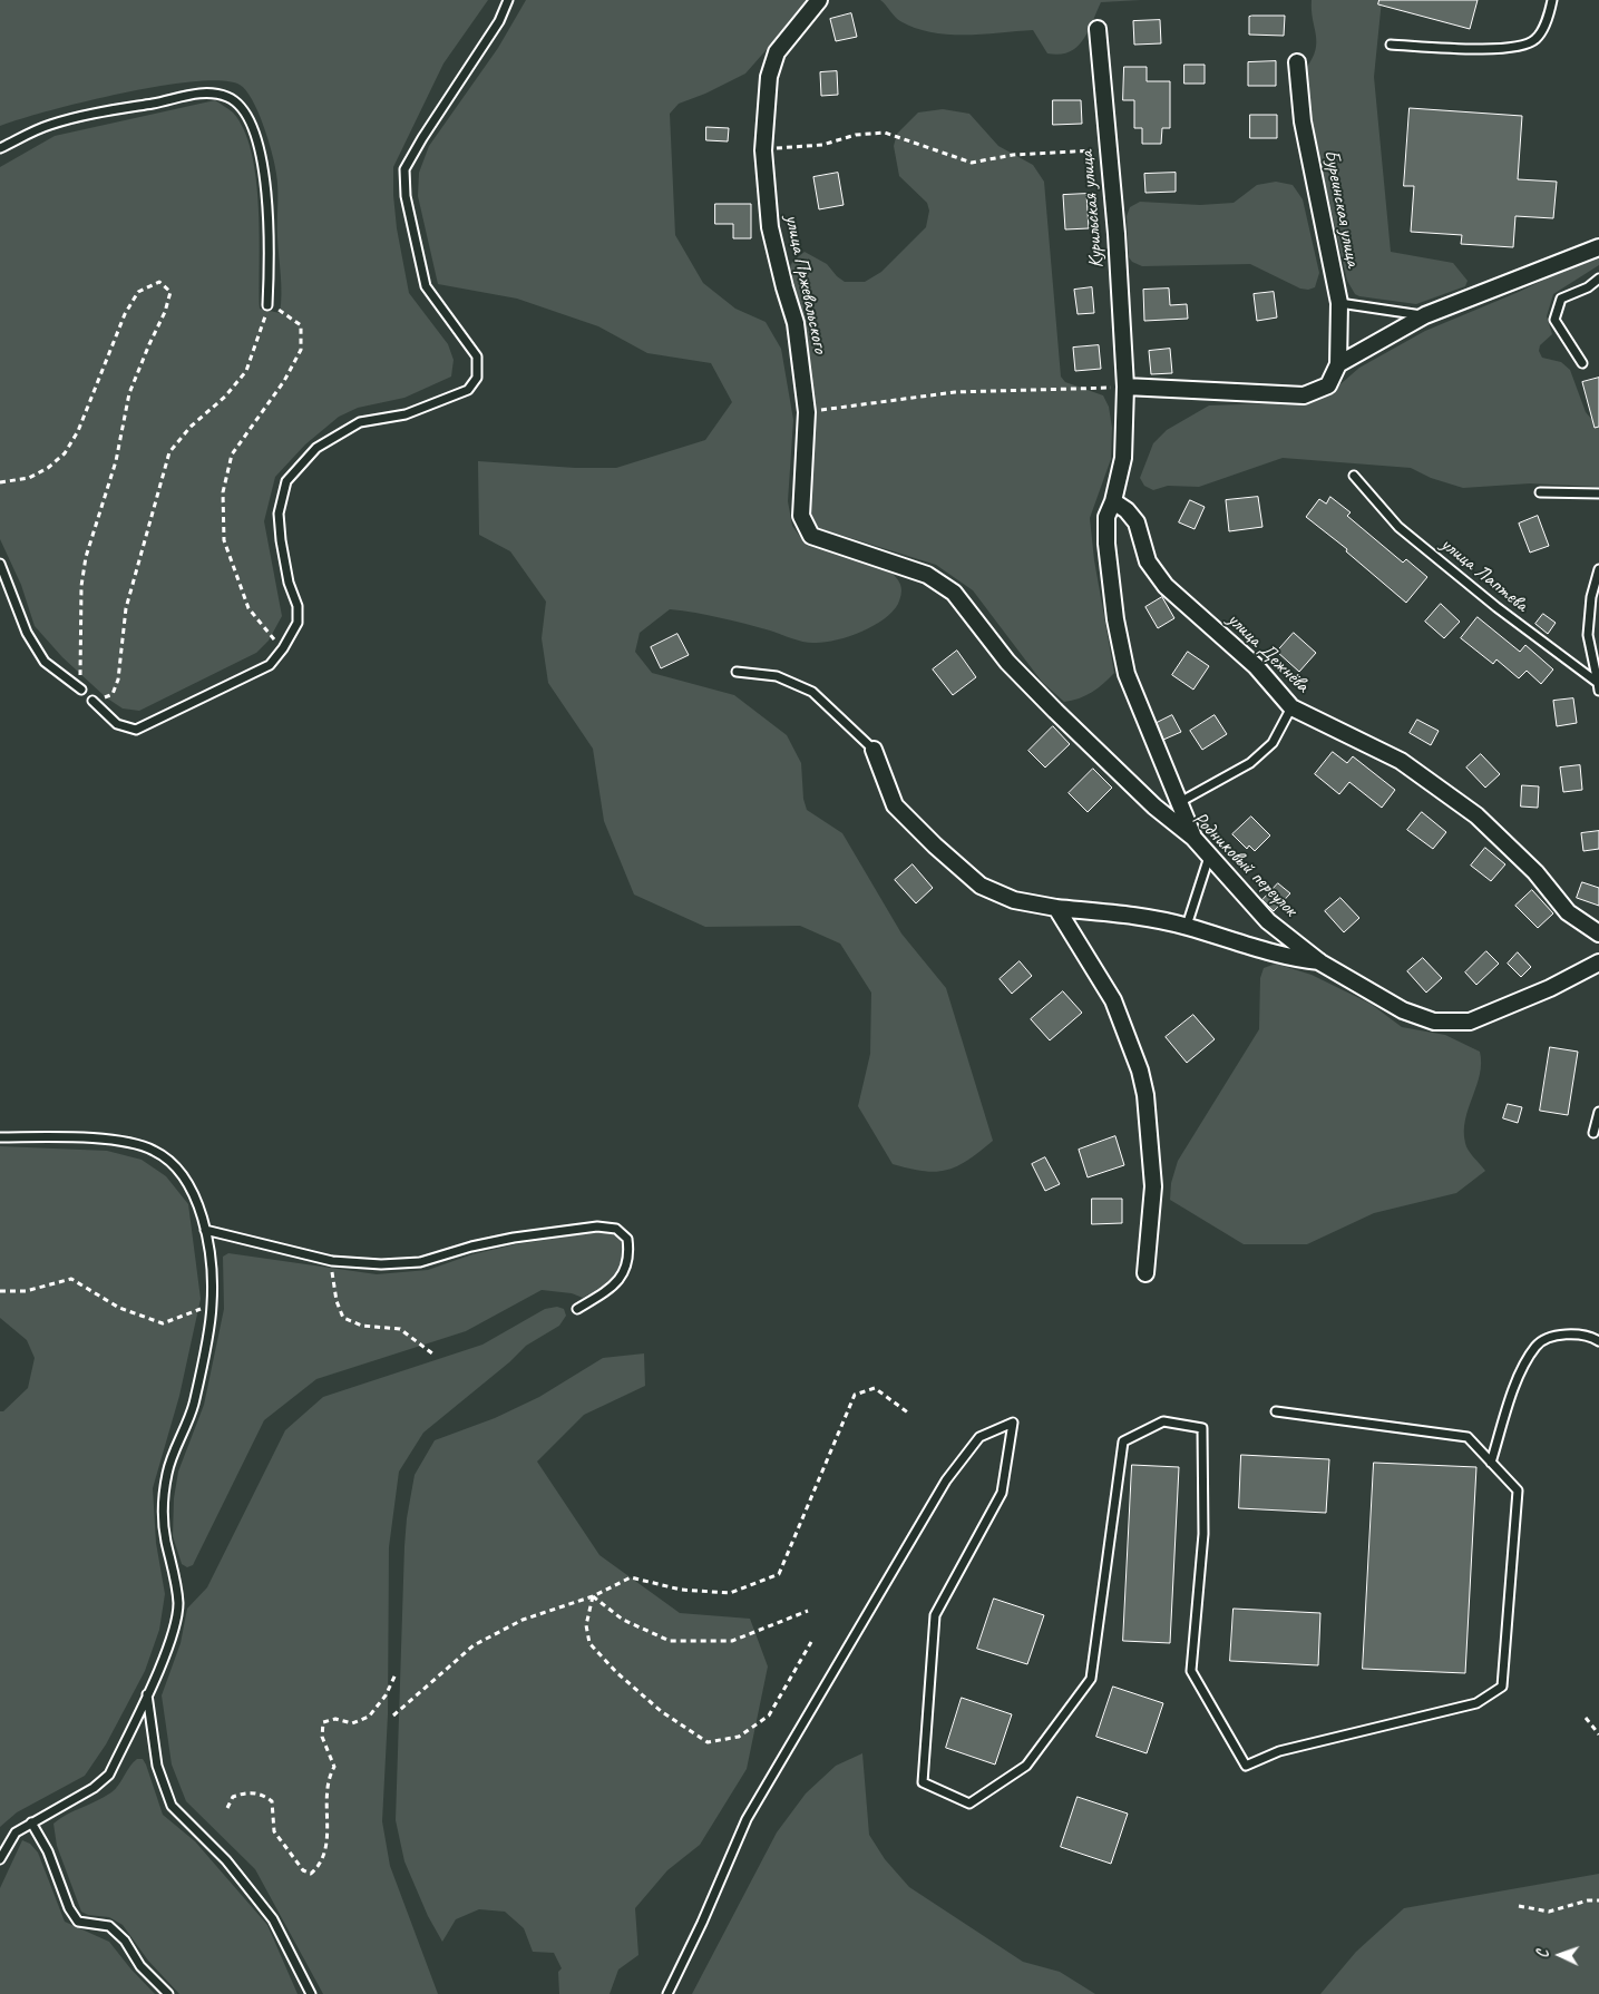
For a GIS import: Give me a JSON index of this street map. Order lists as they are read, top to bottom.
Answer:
{
  "streets": {
    "street": [
      "Буреинская улица",
      "Курильская улица",
      "улица Пржевальского",
      "улица Дежнёва",
      "Родниковый переулок"
    ],
    "lane": ["улица Лаптева"]
  },
  "crossings": [
    ["улица Пржевальского", "Родниковый переулок"]
  ],
  "north": "left"
}
